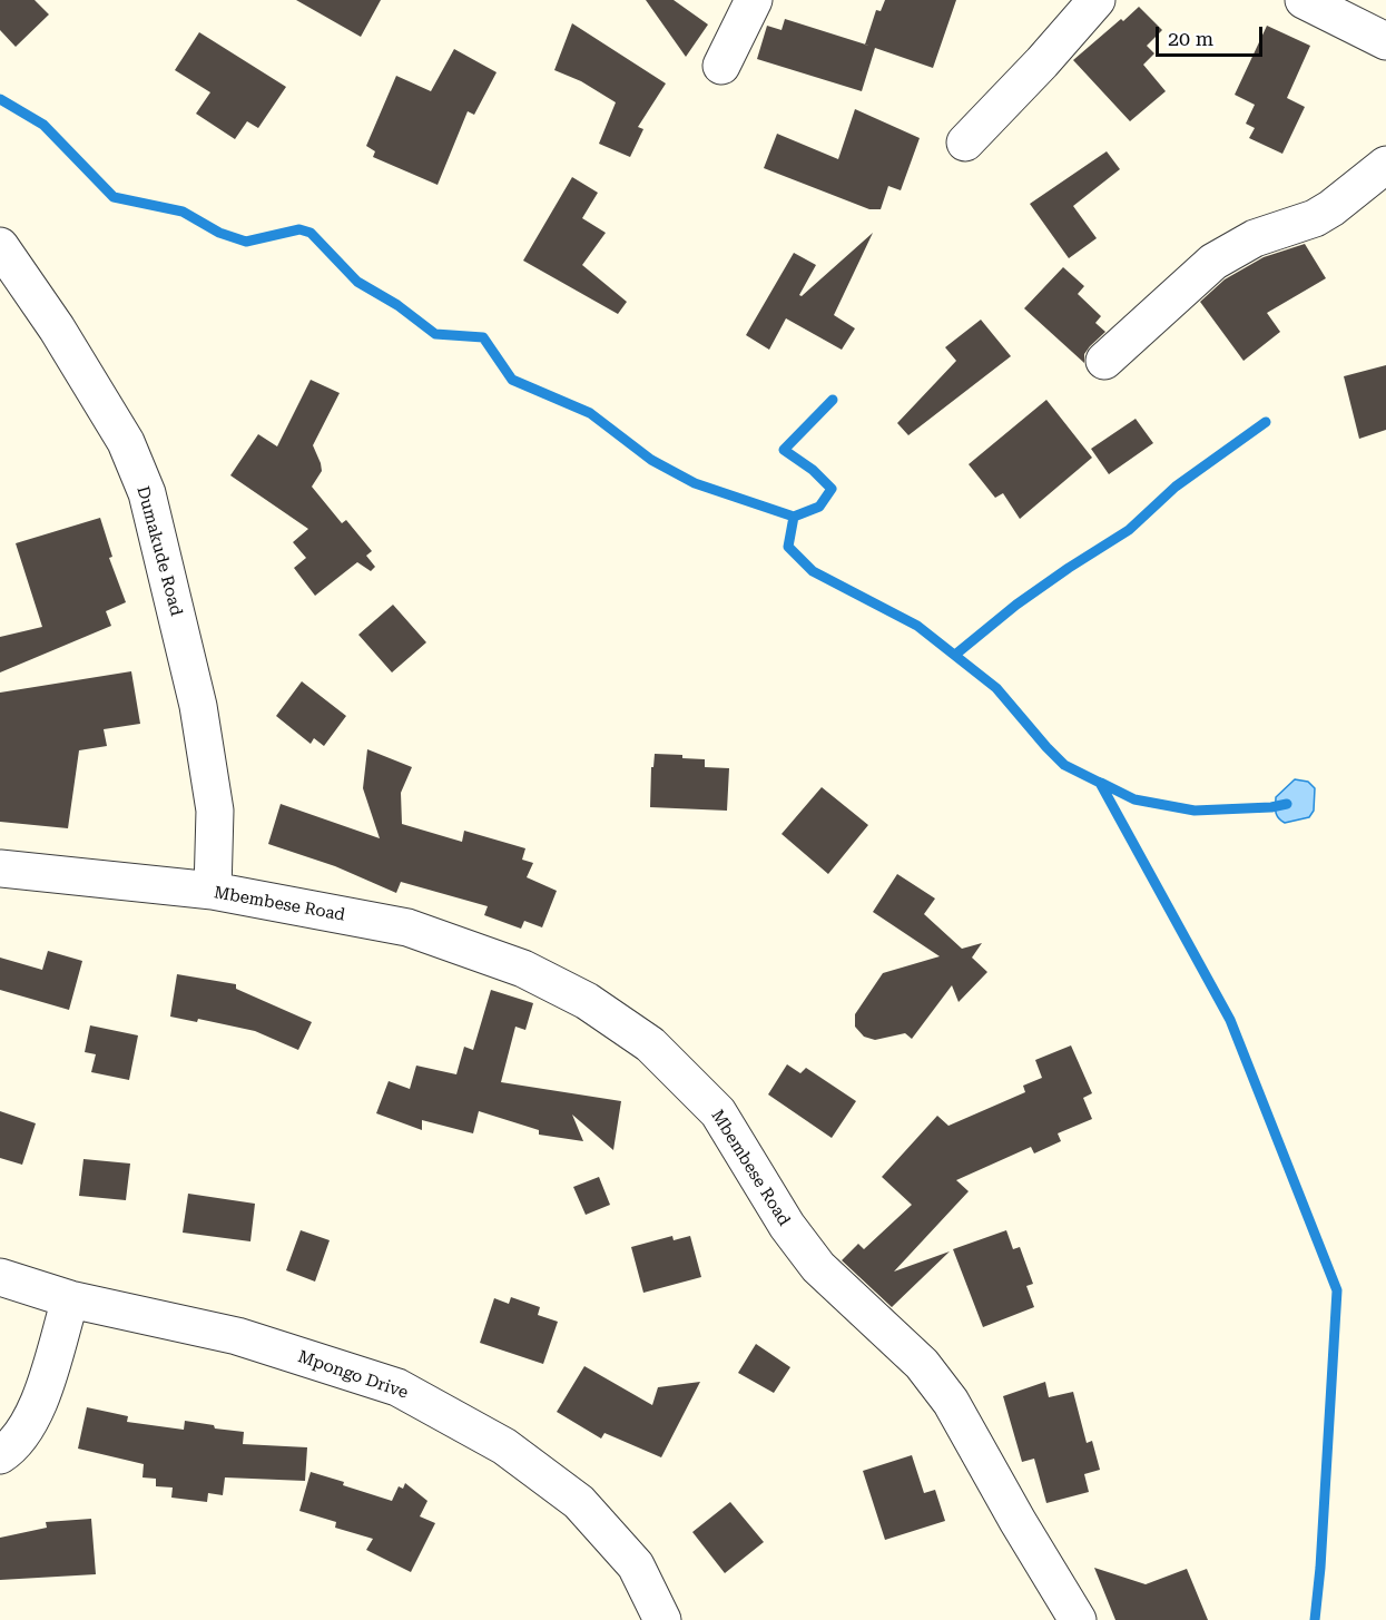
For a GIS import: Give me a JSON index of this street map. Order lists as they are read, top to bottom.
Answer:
{
  "streets": {
    "street": ["Dumakude Road", "Mbembese Road", "Mpongo Drive"]
  },
  "crossings": [
    ["Dumakude Road", "Mbembese Road"]
  ],
  "scale_bar": "20 m"
}
